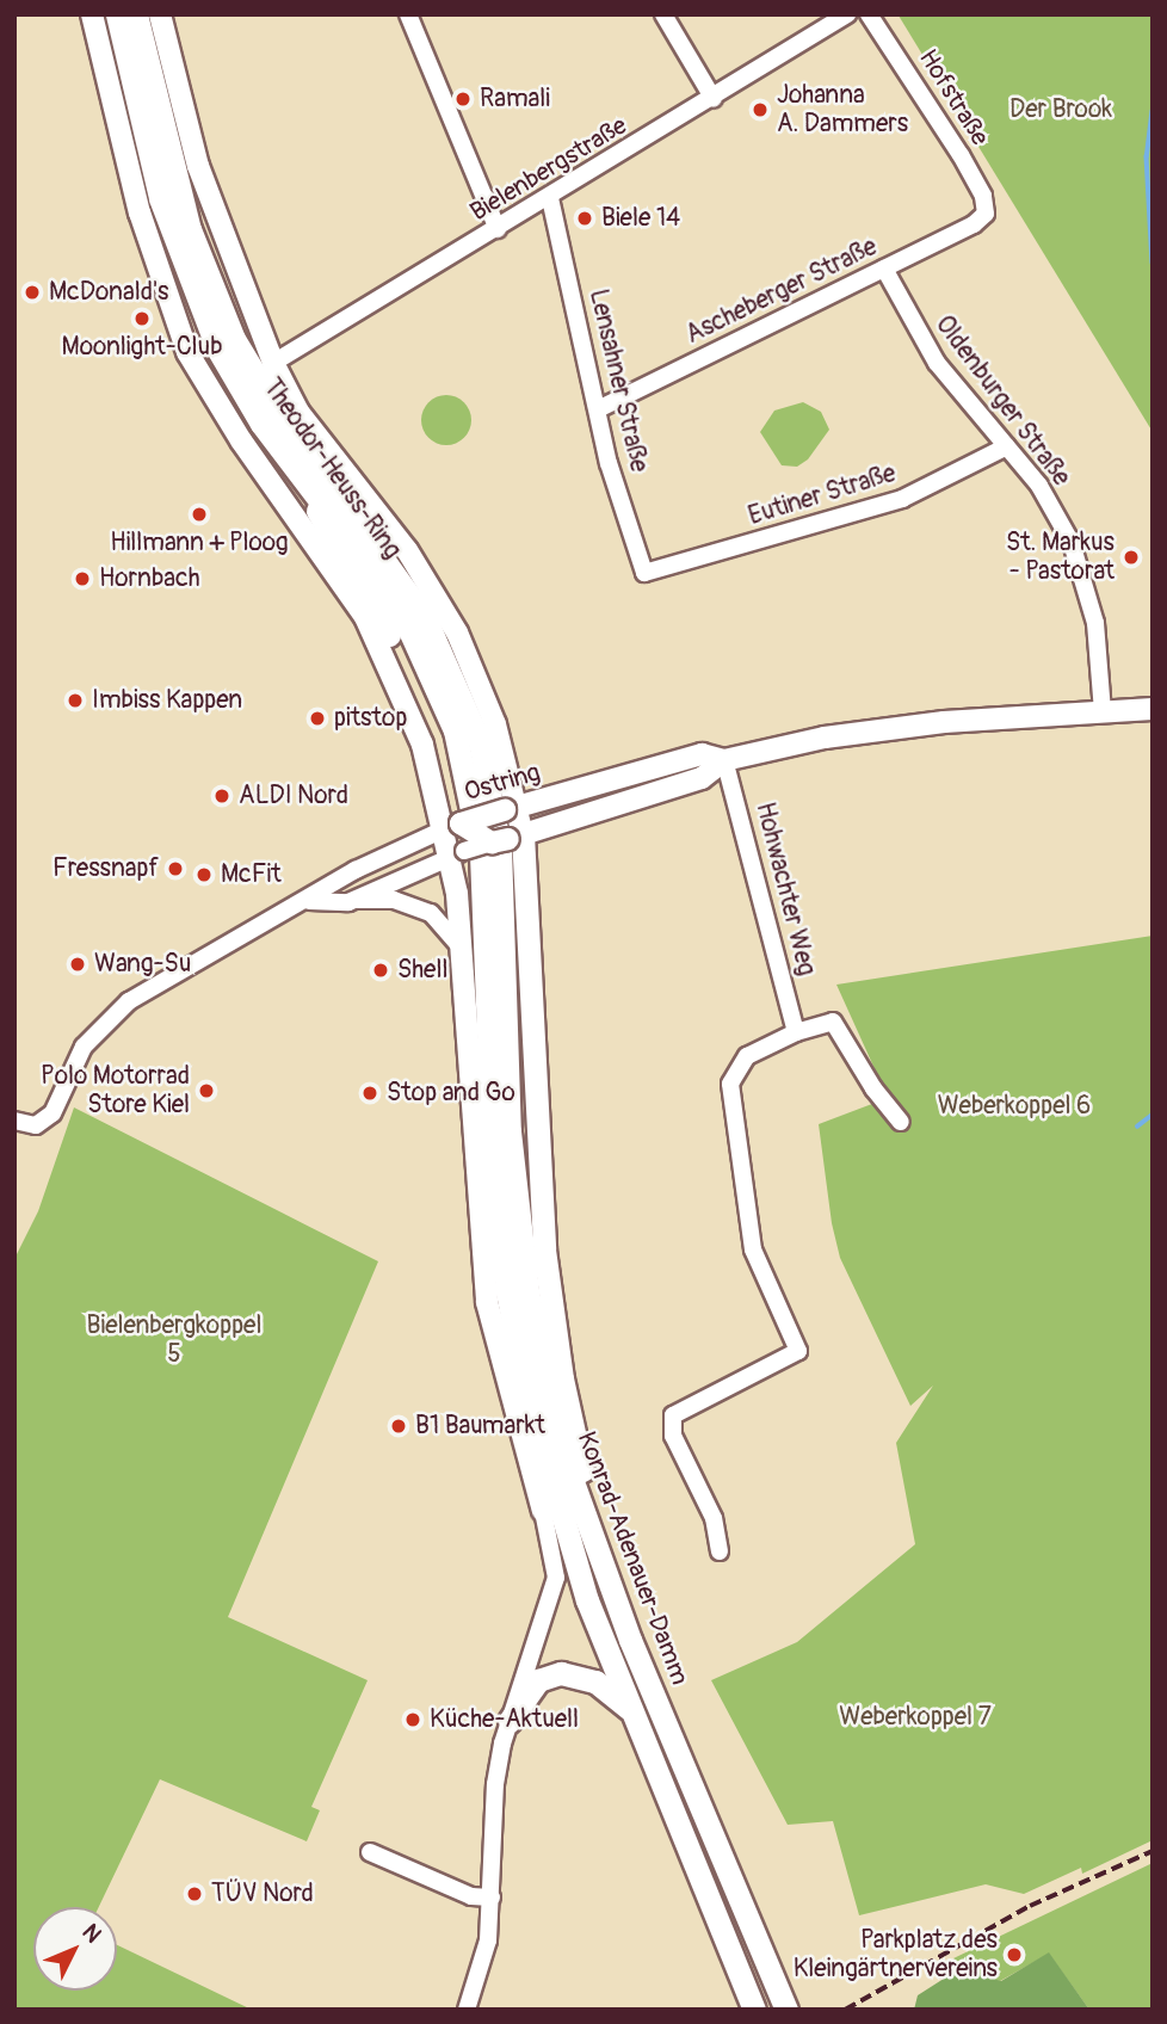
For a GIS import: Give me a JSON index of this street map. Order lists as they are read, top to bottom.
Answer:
{
  "streets": {
    "highway": ["Theodor-Heuss-Ring", "Konrad-Adenauer-Damm"],
    "main road": ["Ostring"],
    "street": [
      "Hofstraße",
      "Bielenbergstraße",
      "Ascheberger Straße",
      "Lensahner Straße",
      "Oldenburger Straße",
      "Eutiner Straße",
      "Hohwachter Weg"
    ]
  },
  "crossings": [
    ["Hofstraße", "Ascheberger Straße"],
    ["Bielenbergstraße", "Lensahner Straße"],
    ["Bielenbergstraße", "Theodor-Heuss-Ring"],
    ["Ascheberger Straße", "Lensahner Straße"],
    ["Ascheberger Straße", "Oldenburger Straße"],
    ["Lensahner Straße", "Eutiner Straße"],
    ["Oldenburger Straße", "Eutiner Straße"],
    ["Oldenburger Straße", "Ostring"],
    ["Theodor-Heuss-Ring", "Ostring"],
    ["Theodor-Heuss-Ring", "Konrad-Adenauer-Damm"],
    ["Ostring", "Hohwachter Weg"],
    ["Ostring", "Konrad-Adenauer-Damm"]
  ],
  "parks": [
    "Der Brook",
    "Weberkoppel 6",
    "Bielenbergkoppel 5",
    "Weberkoppel 7"
  ],
  "places": [
    "Ramali",
    "Johanna A. Dammers",
    "Biele 14",
    "McDonald's",
    "Moonlight-Club",
    "Hillmann + Ploog",
    "St. Markus - Pastorat",
    "Hornbach",
    "Imbiss Kappen",
    "pitstop",
    "ALDI Nord",
    "Fressnapf",
    "McFit",
    "Wang-Su",
    "Shell",
    "Polo Motorrad Store Kiel",
    "Stop and Go",
    "B1 Baumarkt",
    "Küche-Aktuell",
    "TÜV Nord",
    "Parkplatz des Kleingärtnervereins"
  ],
  "north": "top right"
}
